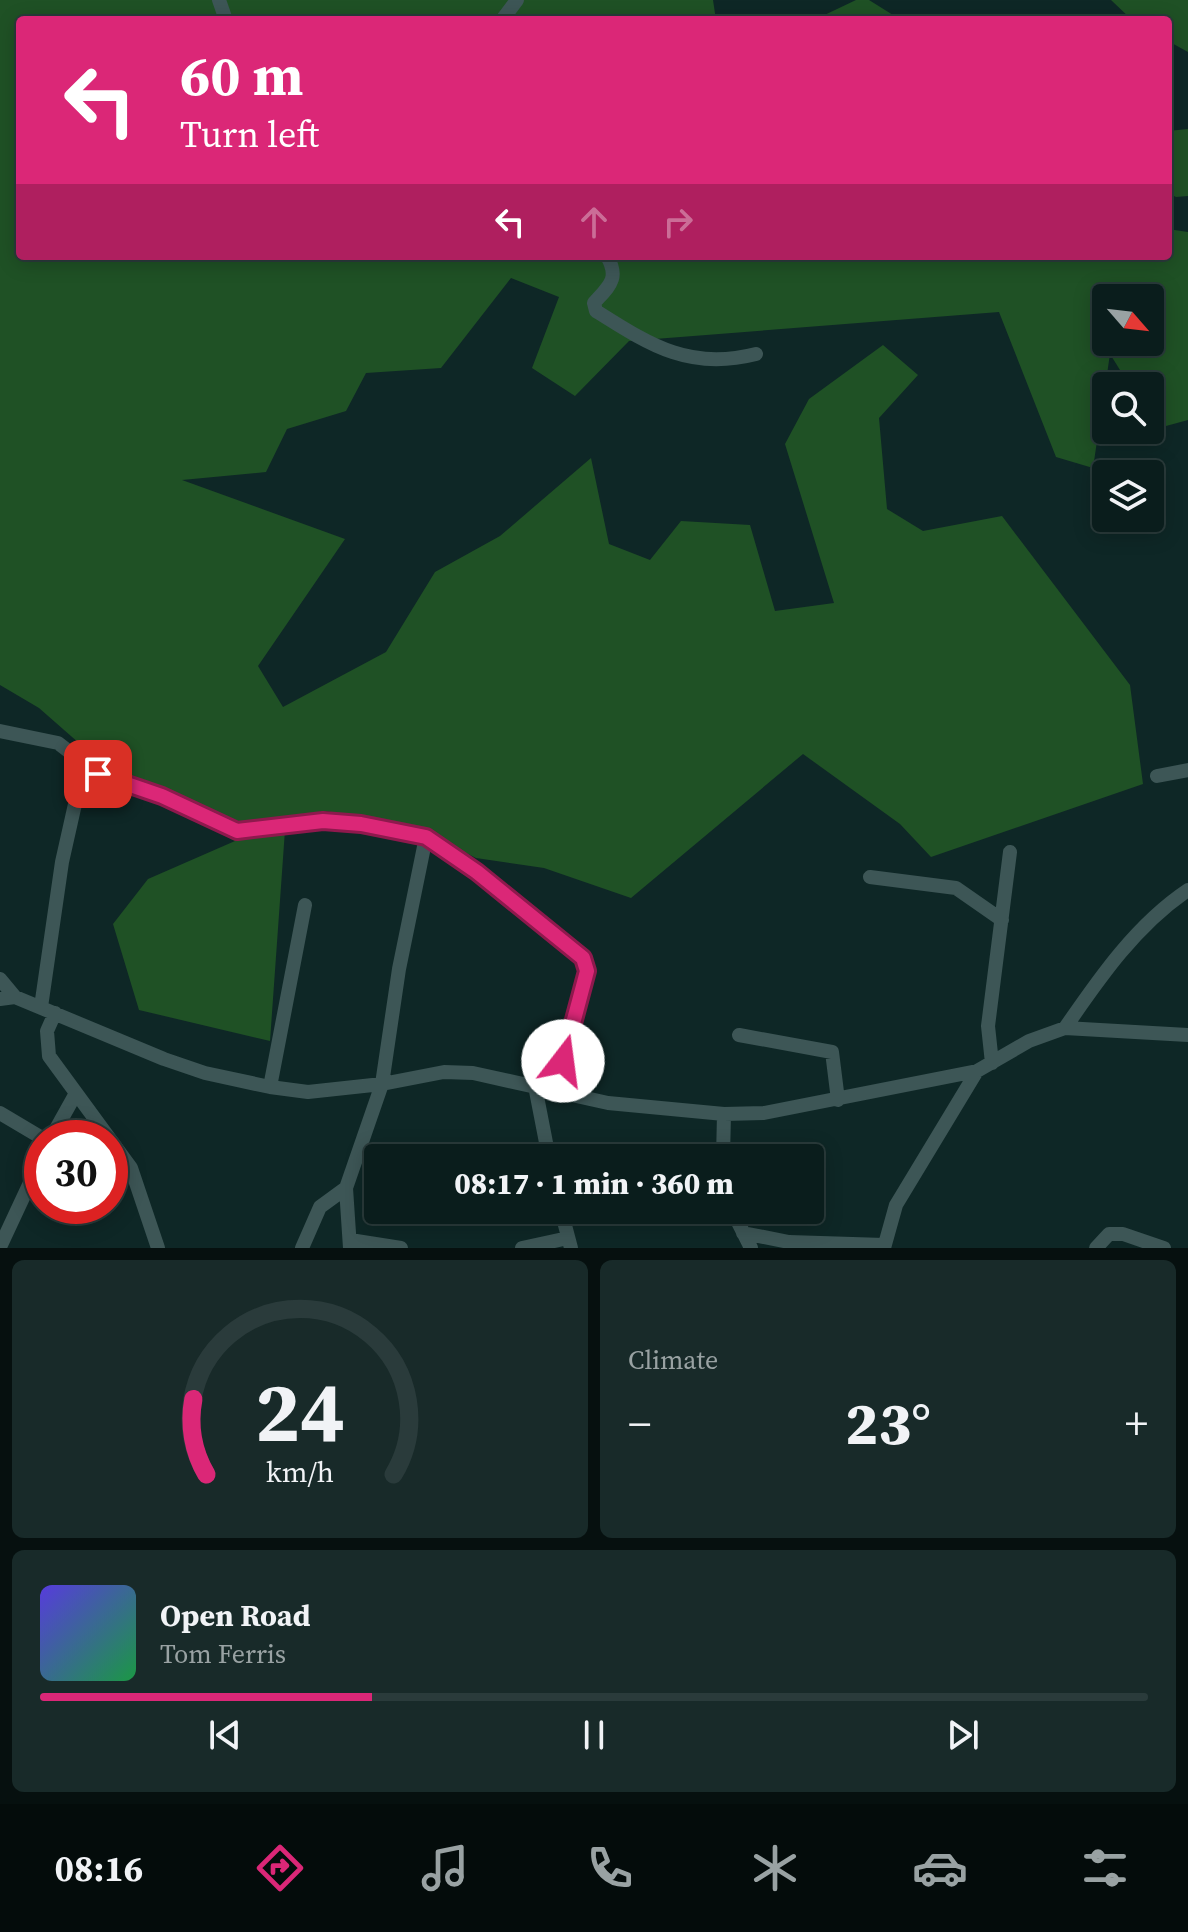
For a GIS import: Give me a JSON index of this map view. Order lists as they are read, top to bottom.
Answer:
{
  "north": "bottom right",
  "page": {
    "turn": ["60 m", "Turn left"],
    "limit": "30",
    "trip": "08:17 · 1 min · 360 m",
    "tile": "Climate",
    "heat": ["−", "23°", "+"],
    "song": ["Open Road", "Tom Ferris"],
    "tabs": "08:16",
    "gauge": ["24", "km/h"]
  }
}
